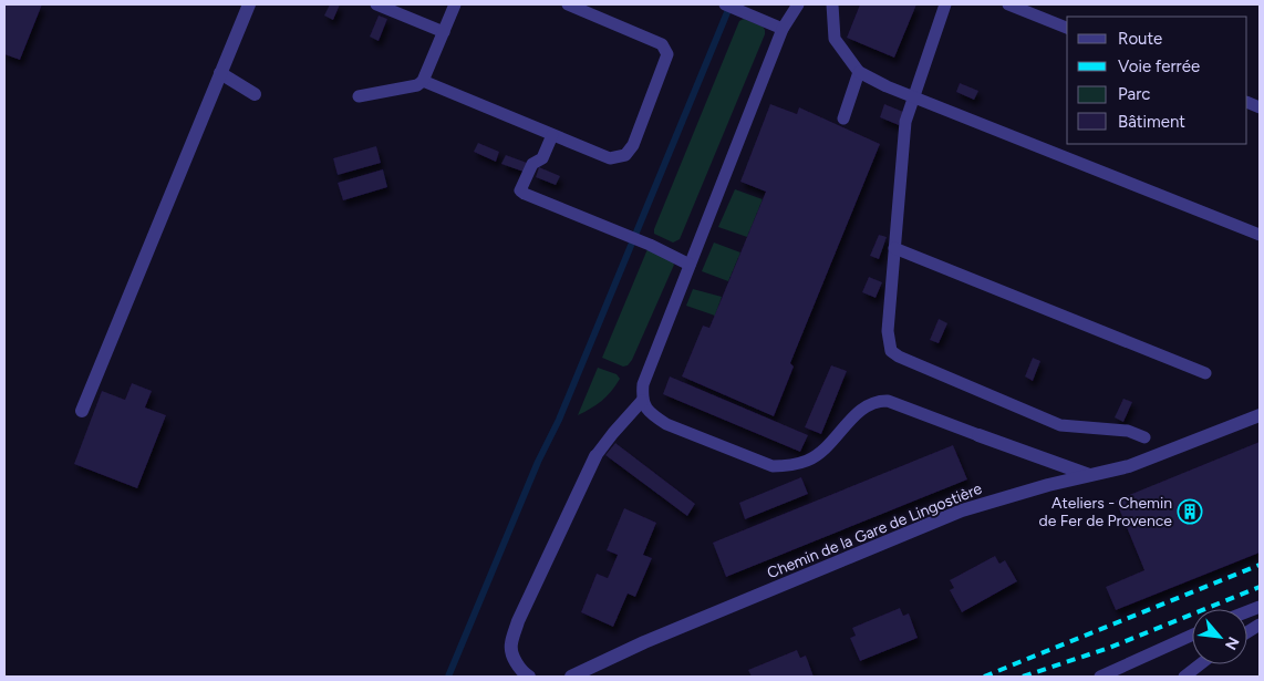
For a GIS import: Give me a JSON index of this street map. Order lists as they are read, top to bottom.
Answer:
{
  "streets": {
    "street": ["Chemin de la Gare de Lingostière"]
  },
  "places": {
    "building": ["Ateliers - Chemin de Fer de Provence"]
  },
  "legend": [
    "Route",
    "Voie ferrée",
    "Parc",
    "Bâtiment"
  ],
  "north": "bottom right"
}
